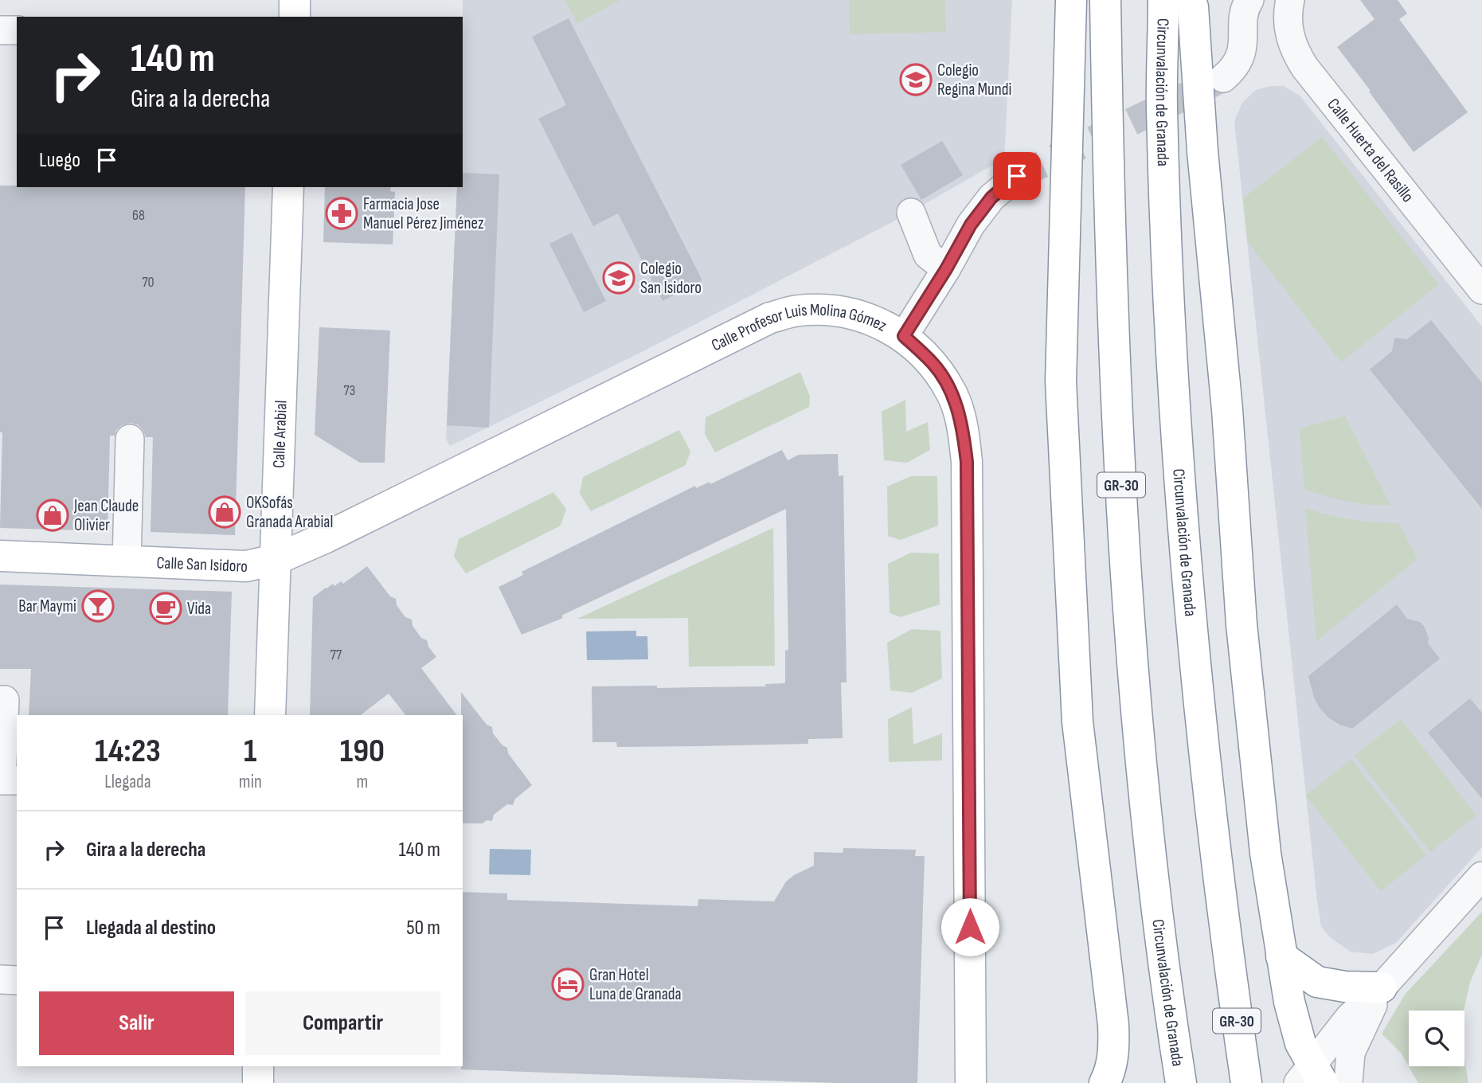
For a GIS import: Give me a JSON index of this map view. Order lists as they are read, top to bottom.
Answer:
{
  "streets": {
    "main road": [
      "Circunvalación de Granada",
      "Calle Profesor Luis Molina Gómez",
      "Calle Arabial",
      "GR-30",
      "Calle San Isidoro"
    ],
    "street": ["Calle Huerta del Rasillo"]
  },
  "crossings": [
    ["Calle Profesor Luis Molina Gómez", "Calle Arabial"],
    ["Calle Profesor Luis Molina Gómez", "Calle San Isidoro"],
    ["Calle Arabial", "Calle San Isidoro"]
  ],
  "places": {
    "school or university": ["Colegio Regina Mundi", "Colegio San Isidoro"],
    "pharmacy": ["Farmacia Jose Manuel Pérez Jiménez"],
    "shop": ["OKSofás Granada Arabial", "Jean Claude Olivier"],
    "bar": ["Bar Maymi"],
    "cafe": ["Vida"],
    "hotel": ["Gran Hotel Luna de Granada"]
  },
  "house_numbers": [
    "68",
    "70",
    "73",
    "77"
  ],
  "page": {
    "turn": ["140 m", "Gira a la derecha"],
    "then": "Luego",
    "eta": [
      "14:23",
      "Llegada",
      "1",
      "min",
      "190",
      "m"
    ],
    "list": [
      {
        "name": "Gira a la derecha",
        "value": "140 m"
      },
      {
        "name": "Llegada al destino",
        "value": "50 m"
      }
    ],
    "buttons": ["Salir", "Compartir"]
  }
}
